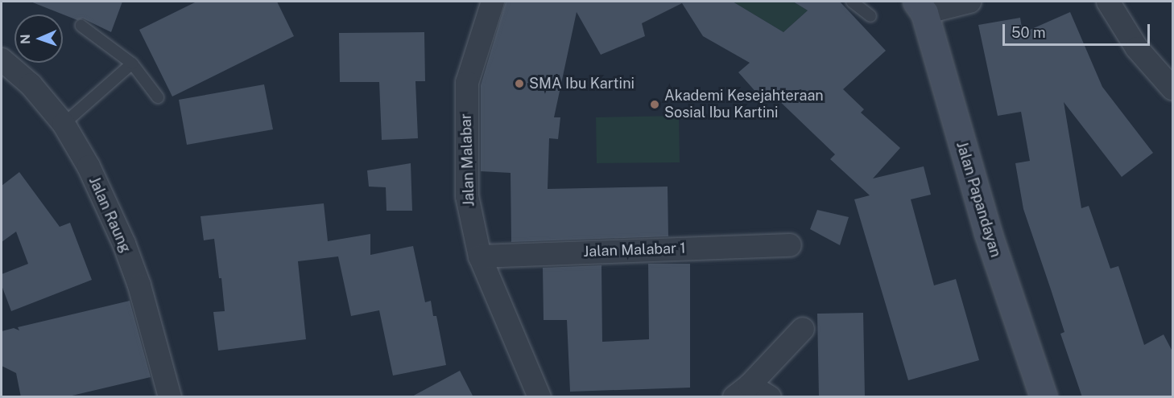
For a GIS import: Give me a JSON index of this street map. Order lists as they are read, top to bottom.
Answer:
{
  "streets": {
    "main road": ["Jalan Papandayan"],
    "street": ["Jalan Malabar", "Jalan Raung", "Jalan Malabar 1"]
  },
  "crossings": [
    ["Jalan Malabar", "Jalan Malabar 1"]
  ],
  "places": ["SMA Ibu Kartini", "Akademi Kesejahteraan Sosial Ibu Kartini"],
  "scale_bar": "50 m",
  "north": "left"
}
